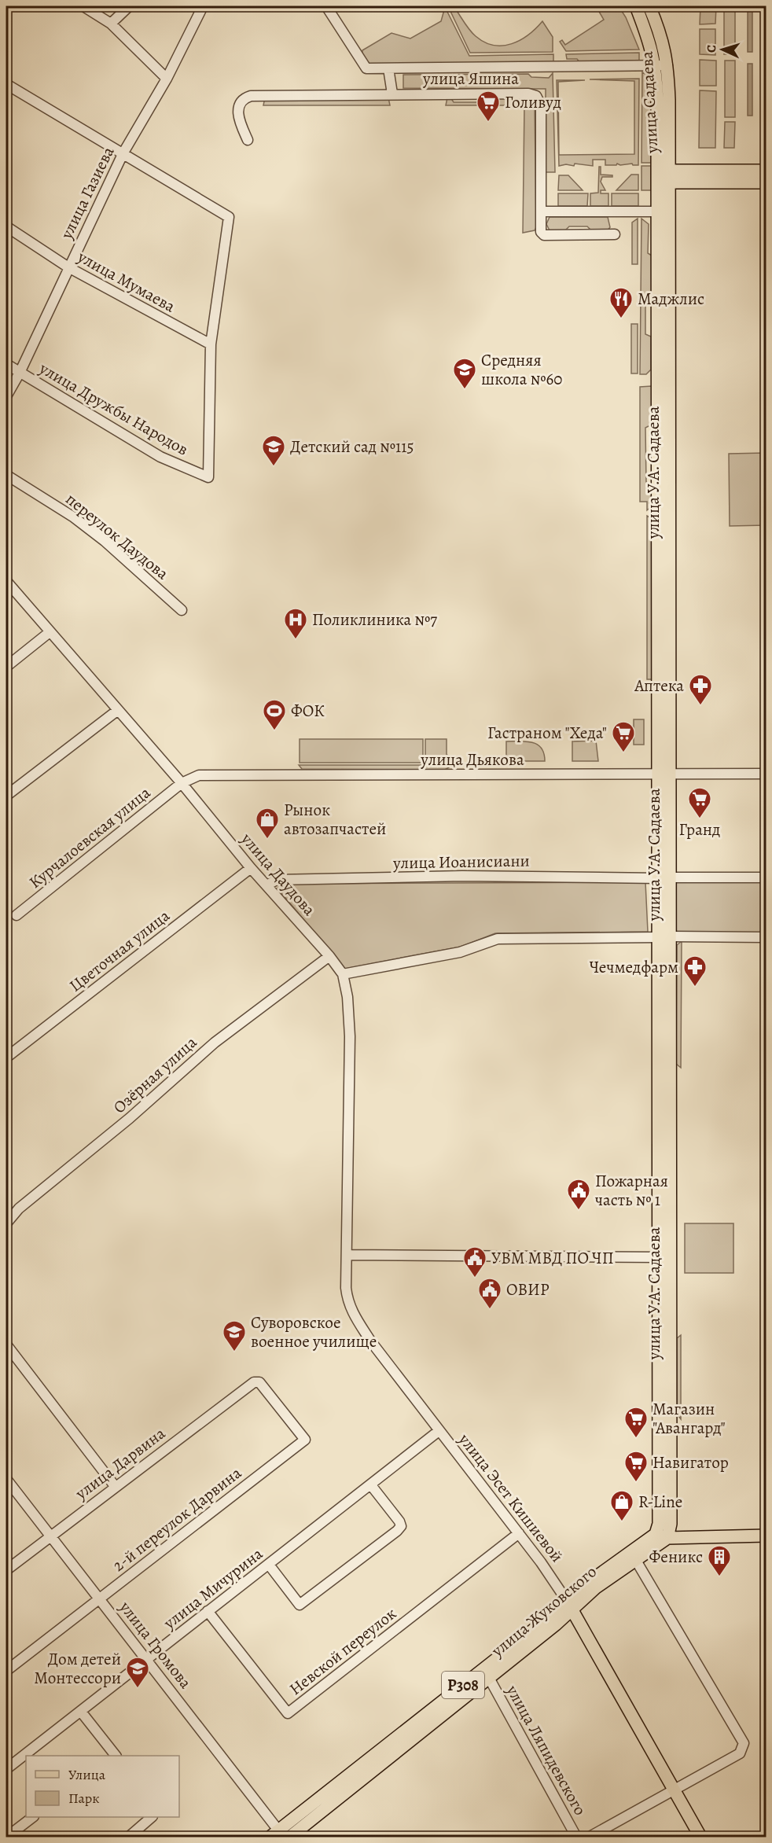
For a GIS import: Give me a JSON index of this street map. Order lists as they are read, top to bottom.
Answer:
{
  "streets": {
    "main road": [
      "улица Садаева",
      "улица У.А. Садаева",
      "улица Эсет Кишиевой",
      "улица Жуковского",
      "P308"
    ],
    "street": [
      "улица Яшина",
      "улица Газиева",
      "улица Мумаева",
      "улица Дружбы Народов",
      "переулок Даудова",
      "улица Дьякова",
      "Курчалоевская улица",
      "улица Иоанисиани",
      "улица Даудова",
      "Цветочная улица",
      "Озёрная улица",
      "улица Дарвина",
      "2-й переулок Дарвина",
      "улица Мичурина",
      "улица Громова",
      "Невской переулок",
      "улица Ляпидевского"
    ]
  },
  "crossings": [
    ["улица Садаева", "улица У.А. Садаева"],
    ["улица Газиева", "улица Мумаева"],
    ["улица Газиева", "улица Дружбы Народов"],
    ["улица Мумаева", "улица Дружбы Народов"],
    ["улица У.А. Садаева", "улица Дьякова"],
    ["улица У.А. Садаева", "улица Иоанисиани"],
    ["улица У.А. Садаева", "улица Жуковского"],
    ["улица У.А. Садаева", "P308"],
    ["улица Дьякова", "Курчалоевская улица"],
    ["улица Дьякова", "улица Даудова"],
    ["Курчалоевская улица", "улица Даудова"],
    ["улица Иоанисиани", "улица Даудова"],
    ["улица Даудова", "Цветочная улица"],
    ["улица Даудова", "Озёрная улица"],
    ["улица Даудова", "улица Эсет Кишиевой"],
    ["улица Дарвина", "2-й переулок Дарвина"],
    ["улица Дарвина", "улица Громова"],
    ["улица Эсет Кишиевой", "улица Мичурина"],
    ["улица Эсет Кишиевой", "улица Жуковского"],
    ["улица Эсет Кишиевой", "Невской переулок"],
    ["улица Эсет Кишиевой", "P308"],
    ["2-й переулок Дарвина", "улица Громова"],
    ["улица Мичурина", "улица Громова"],
    ["улица Мичурина", "Невской переулок"],
    ["улица Жуковского", "P308"],
    ["улица Жуковского", "улица Ляпидевского"],
    ["улица Громова", "P308"]
  ],
  "places": {
    "supermarket": [
      "Голивуд",
      "Гастраном \"Хеда\"",
      "Гранд",
      "Магазин \"Авангард\"",
      "Навигатор"
    ],
    "restaurant": ["Маджлис"],
    "school or university": [
      "Средняя школа №60",
      "Детский сад №115",
      "Суворовское военное училище",
      "Дом детей Монтессори"
    ],
    "hospital": ["Поликлиника №7"],
    "pharmacy": ["Аптека", "Чечмедфарм"],
    "sports": ["ФОК"],
    "shop": ["Рынок автозапчастей", "R-Line"],
    "public building": ["Пожарная часть № 1", "УВМ МВД ПО ЧП", "ОВИР"],
    "building": ["Феникс"]
  },
  "legend": ["Улица", "Парк"],
  "north": "left"
}
